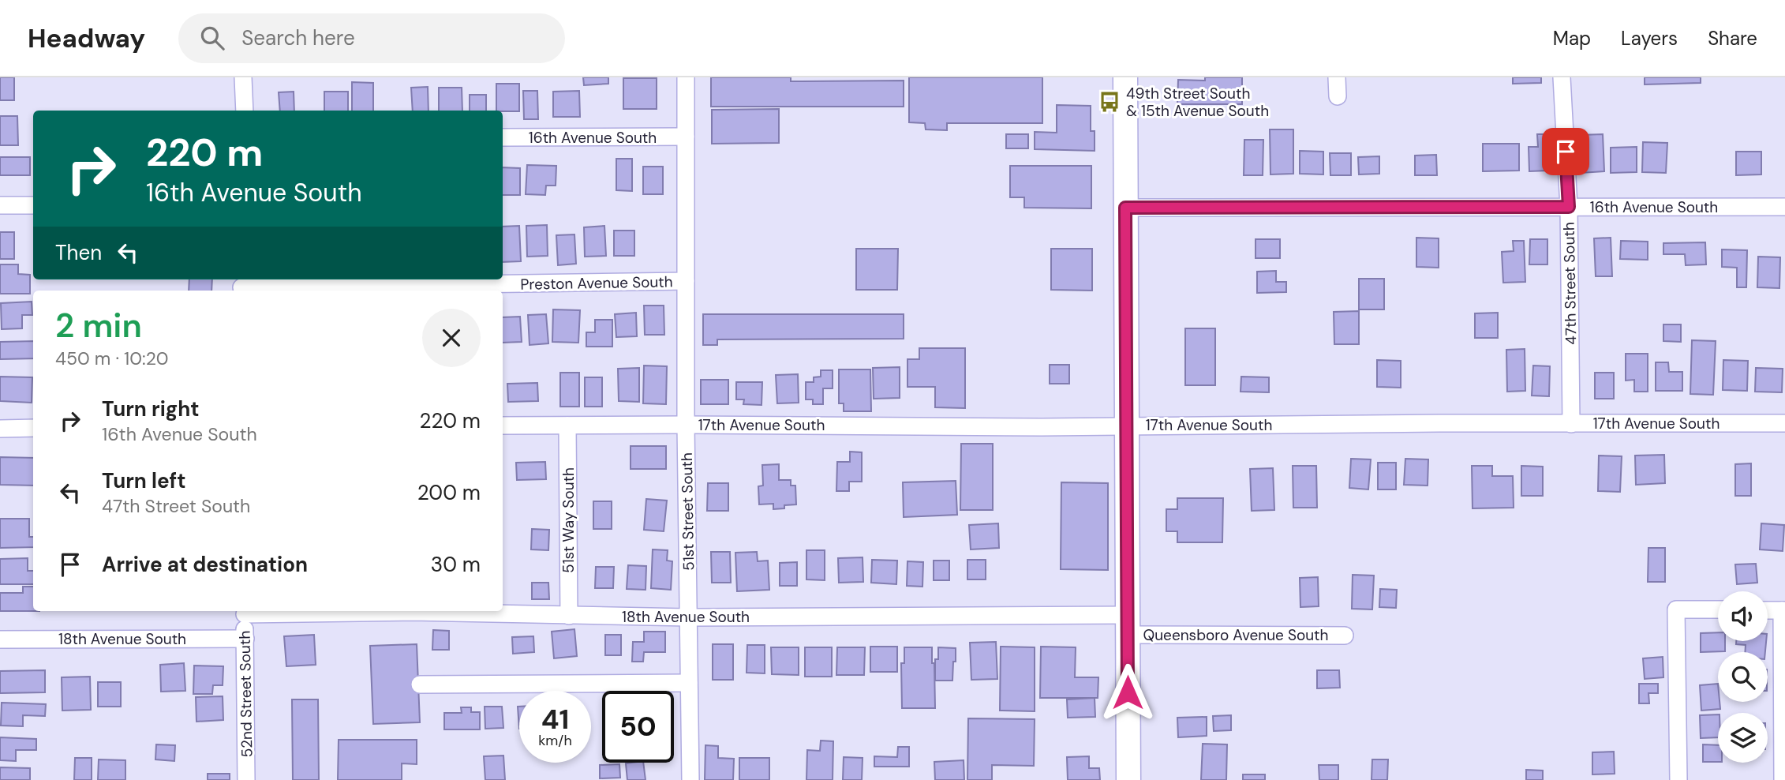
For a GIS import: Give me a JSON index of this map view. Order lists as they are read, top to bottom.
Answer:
{
  "streets": {
    "street": [
      "16th Avenue South",
      "Preston Avenue South",
      "47th Street South",
      "17th Avenue South",
      "51st Street South",
      "51st Way South",
      "18th Avenue South",
      "Queensboro Avenue South",
      "52nd Street South"
    ]
  },
  "crossings": [
    ["16th Avenue South", "47th Street South"],
    ["16th Avenue South", "51st Street South"],
    ["Preston Avenue South", "51st Street South"],
    ["47th Street South", "17th Avenue South"],
    ["17th Avenue South", "51st Street South"],
    ["17th Avenue South", "51st Way South"],
    ["51st Street South", "18th Avenue South"],
    ["51st Way South", "18th Avenue South"],
    ["18th Avenue South", "Queensboro Avenue South"],
    ["18th Avenue South", "52nd Street South"]
  ],
  "places": {
    "bus stop": ["49th Street South & 15th Avenue South"]
  },
  "page": {
    "header": "Headway",
    "search": "Search here",
    "nav": ["Map", "Layers", "Share"],
    "turn": ["220 m", "16th Avenue South"],
    "then": "Then",
    "heading": ["2 min", "450 m · 10:20"],
    "list": [
      {
        "name": "Turn right",
        "note": "16th Avenue South",
        "value": "220 m"
      },
      {
        "name": "Turn left",
        "note": "47th Street South",
        "value": "200 m"
      },
      {
        "name": "Arrive at destination",
        "value": "30 m"
      }
    ],
    "speed": "41 km/h",
    "limit": "50"
  }
}
